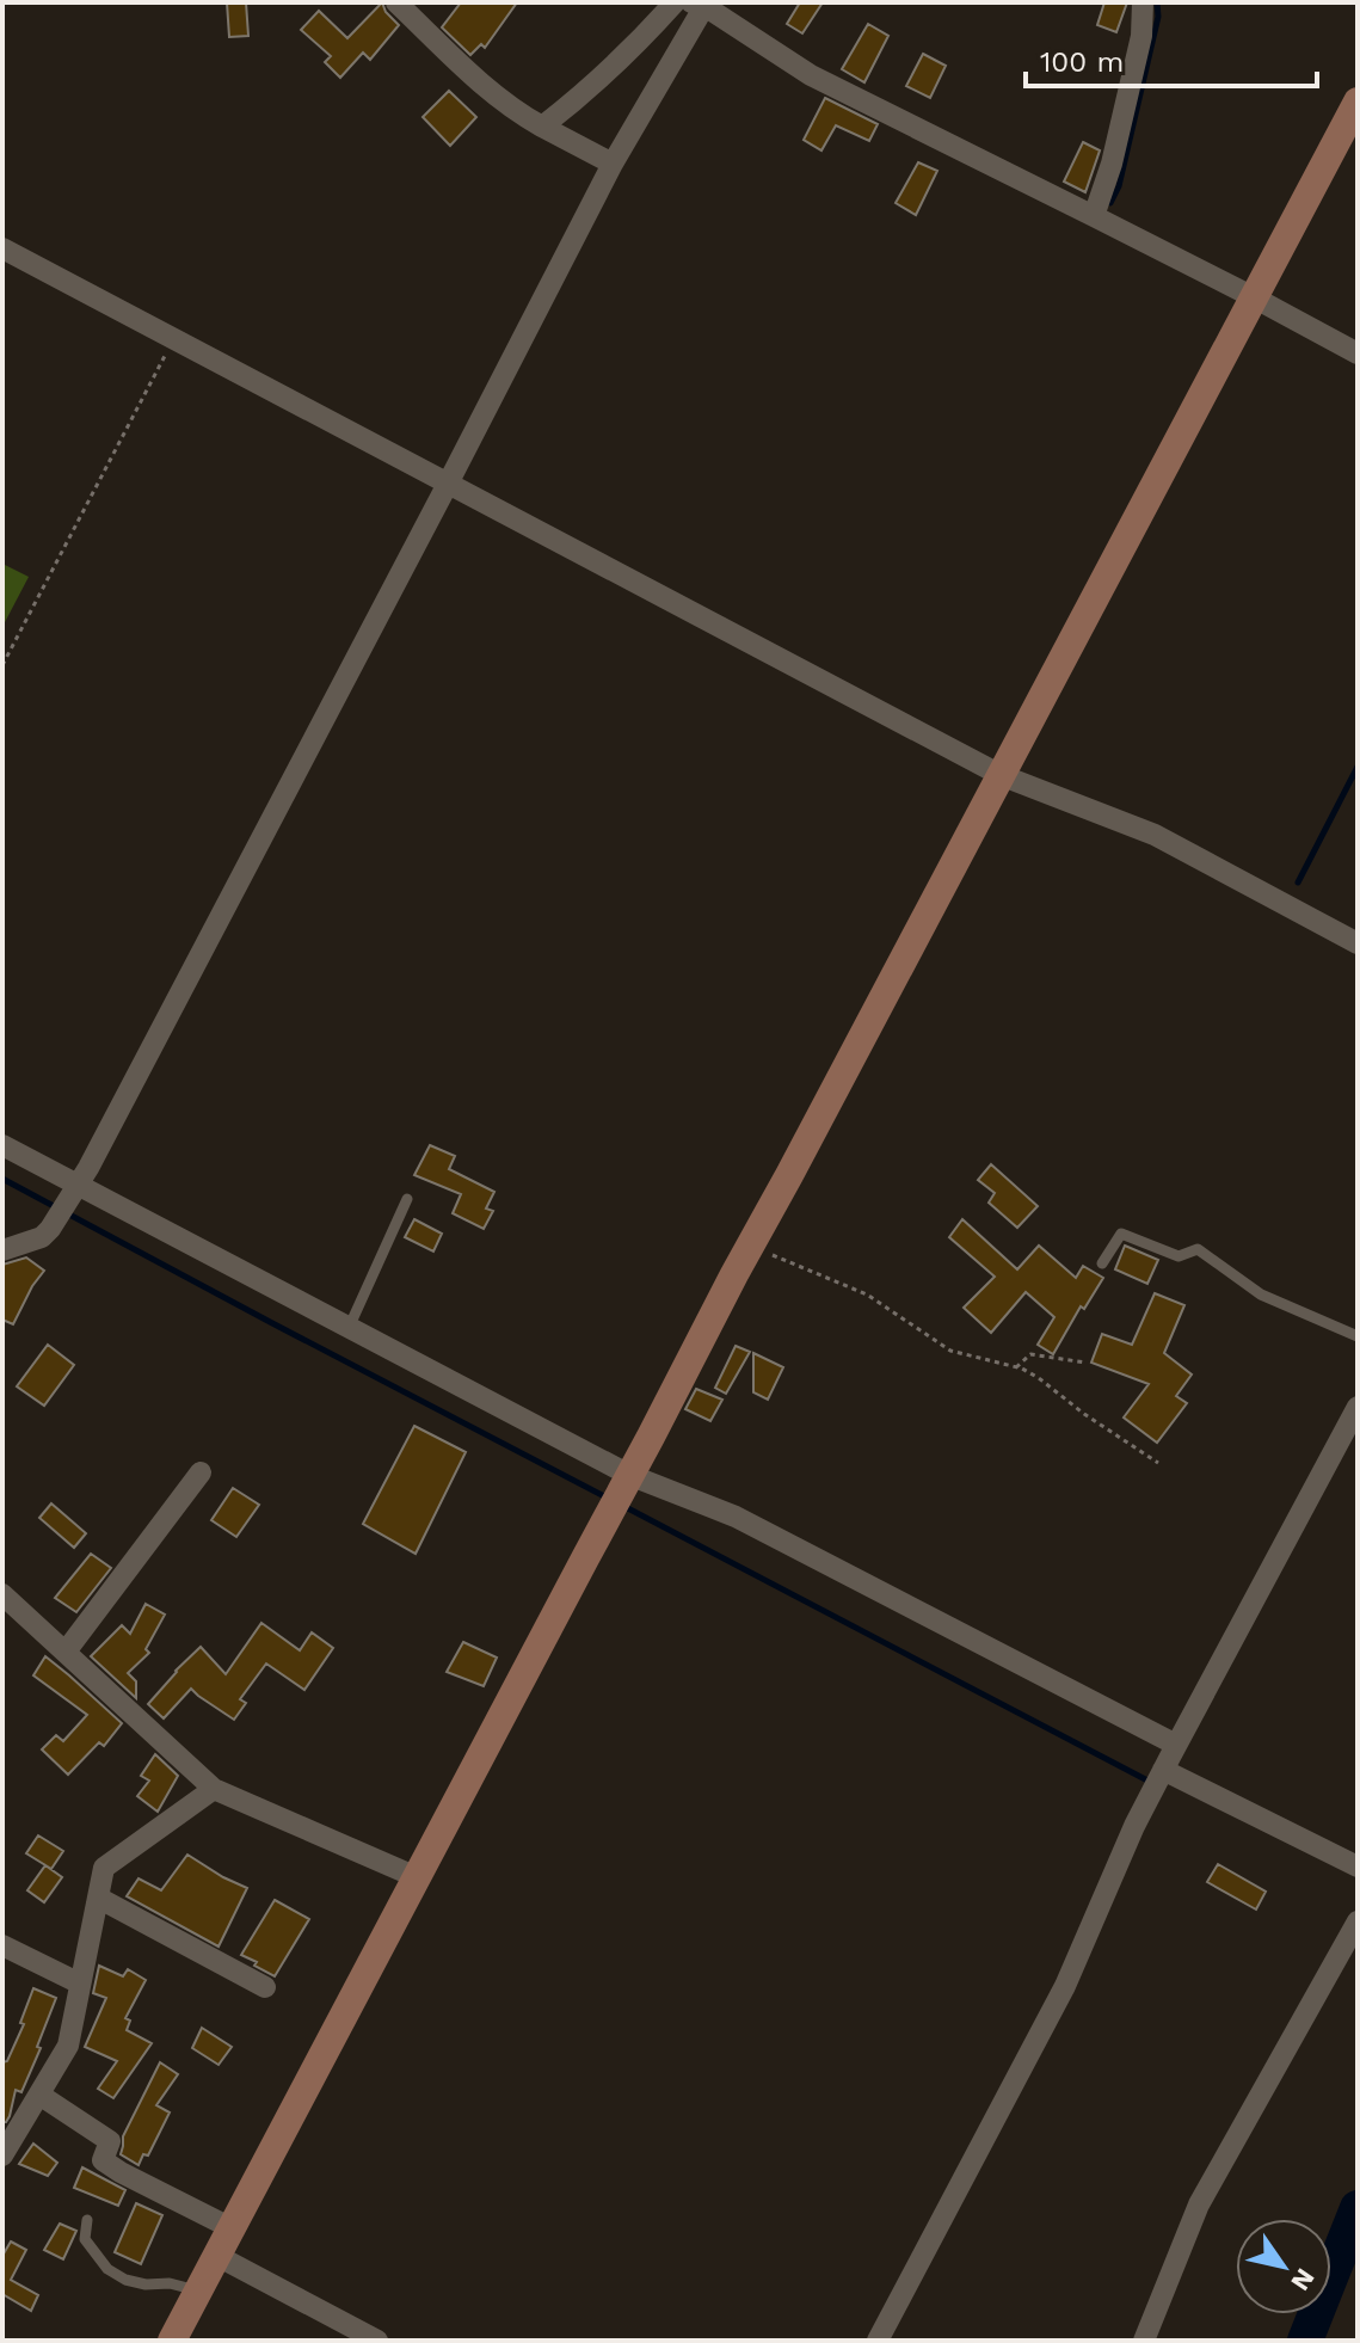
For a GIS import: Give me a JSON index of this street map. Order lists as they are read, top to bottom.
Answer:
{
  "scale_bar": "100 m",
  "north": "bottom right"
}
